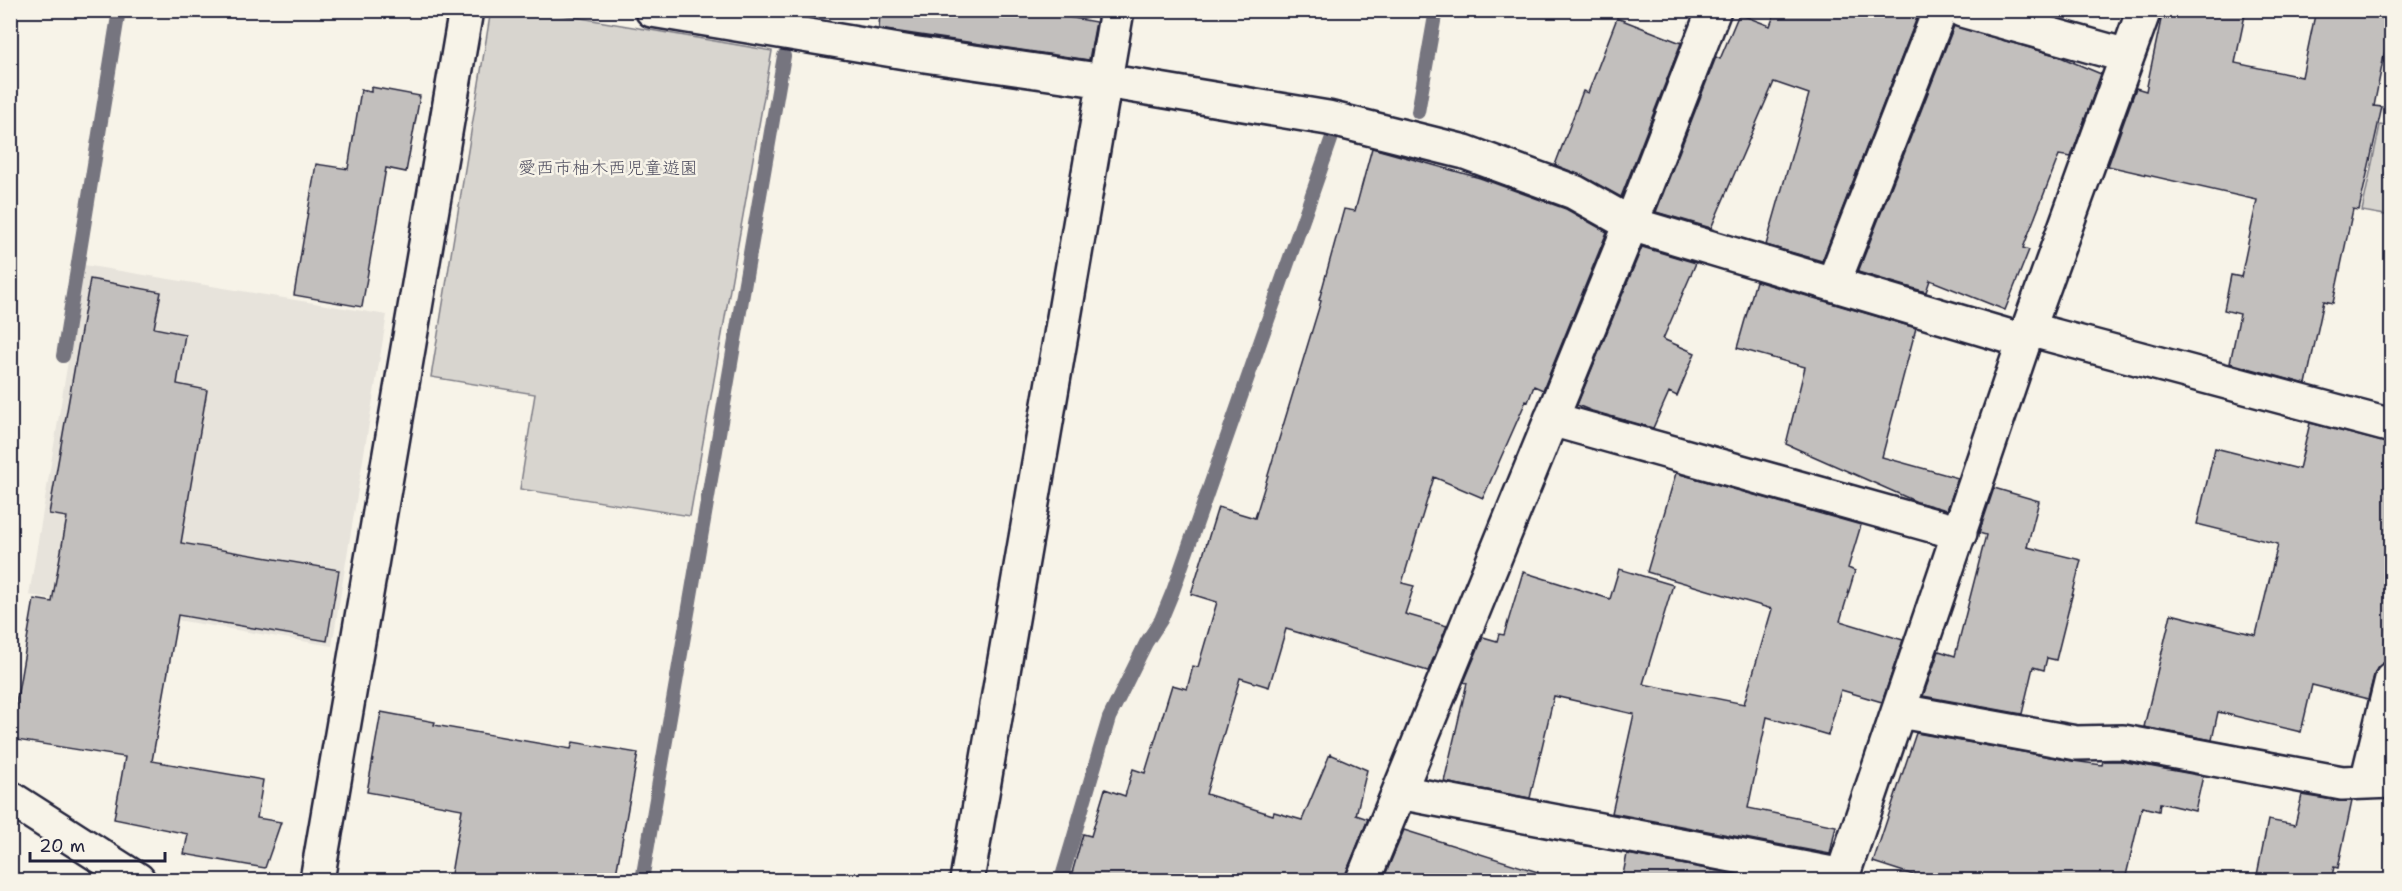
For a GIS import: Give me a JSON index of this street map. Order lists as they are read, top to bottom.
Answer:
{
  "parks": ["愛西市柚木西児童遊園"],
  "scale_bar": "20 m"
}
